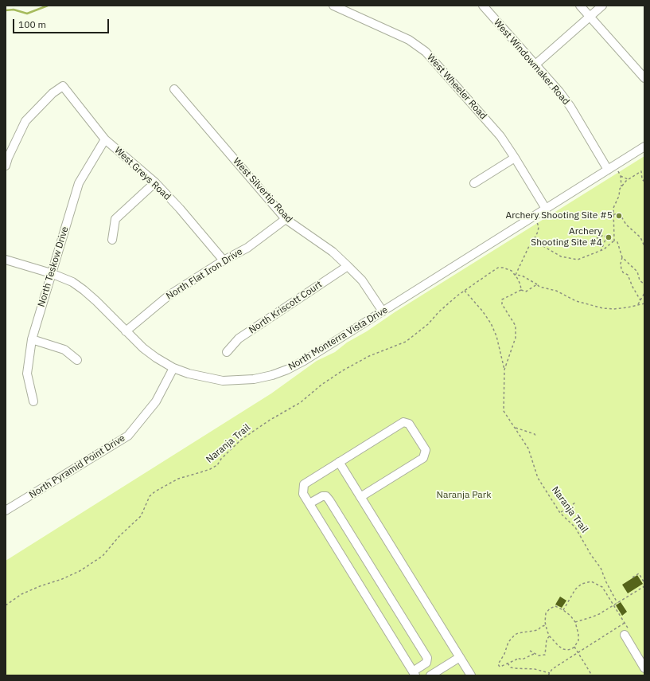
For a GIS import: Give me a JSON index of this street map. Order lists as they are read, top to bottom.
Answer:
{
  "streets": {
    "street": [
      "West Windowmaker Road",
      "West Wheeler Road",
      "West Greys Road",
      "West Silvertip Road",
      "North Teskow Drive",
      "North Flat Iron Drive",
      "North Kriscott Court",
      "North Monterra Vista Drive",
      "North Pyramid Point Drive"
    ],
    "path": ["Naranja Trail"]
  },
  "crossings": [
    ["West Windowmaker Road", "North Monterra Vista Drive"],
    ["West Wheeler Road", "North Monterra Vista Drive"],
    ["West Greys Road", "North Teskow Drive"],
    ["West Greys Road", "North Flat Iron Drive"],
    ["West Silvertip Road", "North Flat Iron Drive"],
    ["West Silvertip Road", "North Kriscott Court"],
    ["West Silvertip Road", "North Monterra Vista Drive"],
    ["North Teskow Drive", "North Monterra Vista Drive"],
    ["North Flat Iron Drive", "North Monterra Vista Drive"],
    ["North Monterra Vista Drive", "North Pyramid Point Drive"]
  ],
  "parks": ["Naranja Park"],
  "places": ["Archery Shooting Site #5", "Archery Shooting Site #4"],
  "scale_bar": "100 m"
}
